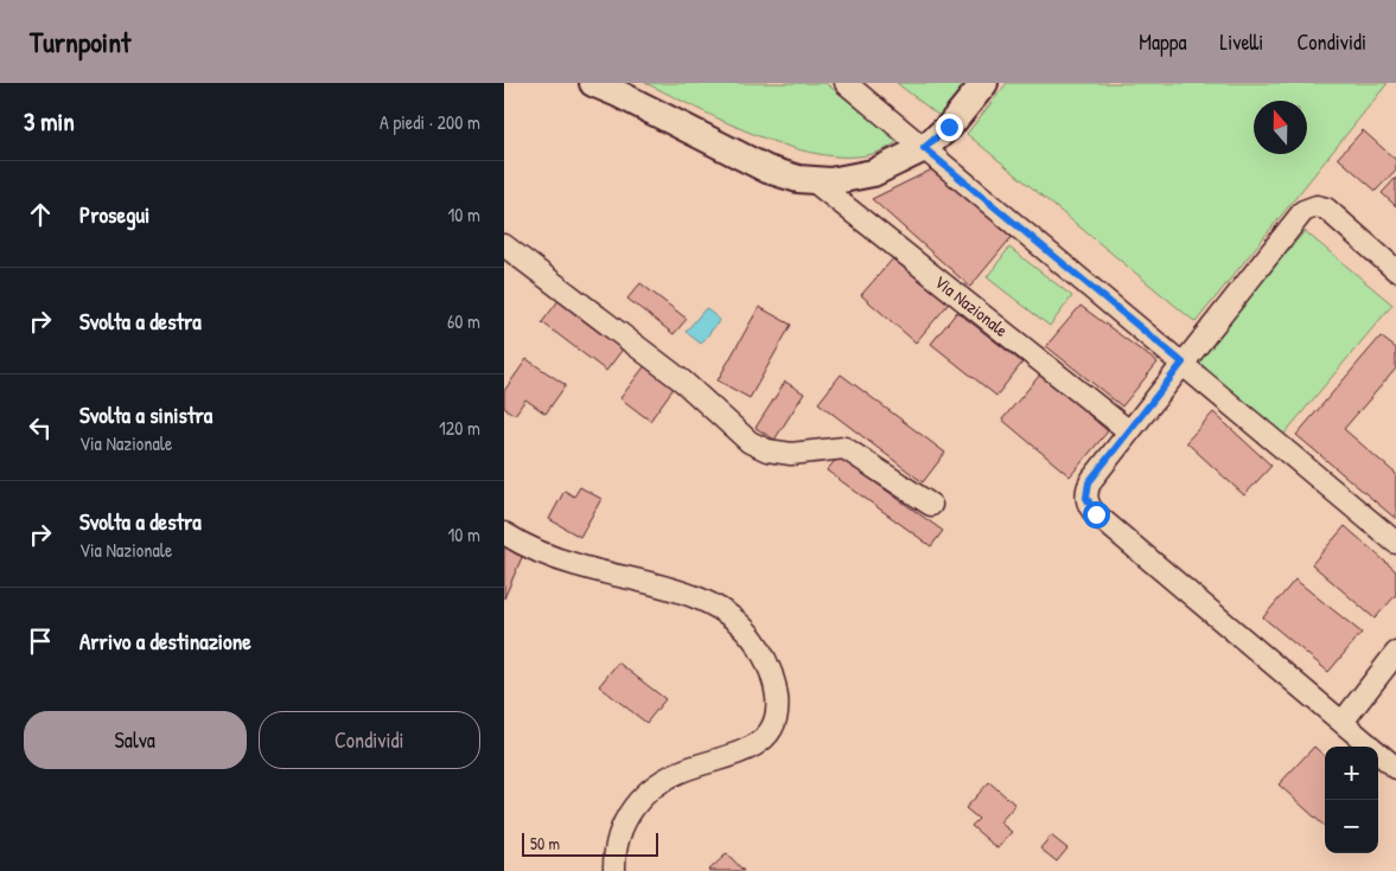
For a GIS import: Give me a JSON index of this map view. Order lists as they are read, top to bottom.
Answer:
{
  "streets": {
    "street": ["Via Nazionale"]
  },
  "scale_bar": "50 m",
  "north": "top",
  "page": {
    "header": "Turnpoint",
    "nav": ["Mappa", "Livelli", "Condividi"],
    "heading": ["3 min", "A piedi · 200 m"],
    "list": [
      ["Prosegui", "10 m"],
      ["Svolta a destra", "60 m"],
      ["Svolta a sinistra", "Via Nazionale", "120 m"],
      ["Svolta a destra", "Via Nazionale", "10 m"],
      "Arrivo a destinazione"
    ],
    "buttons": ["Salva", "Condividi"],
    "map_buttons": ["+", "−"],
    "scale": "50 m"
  }
}
